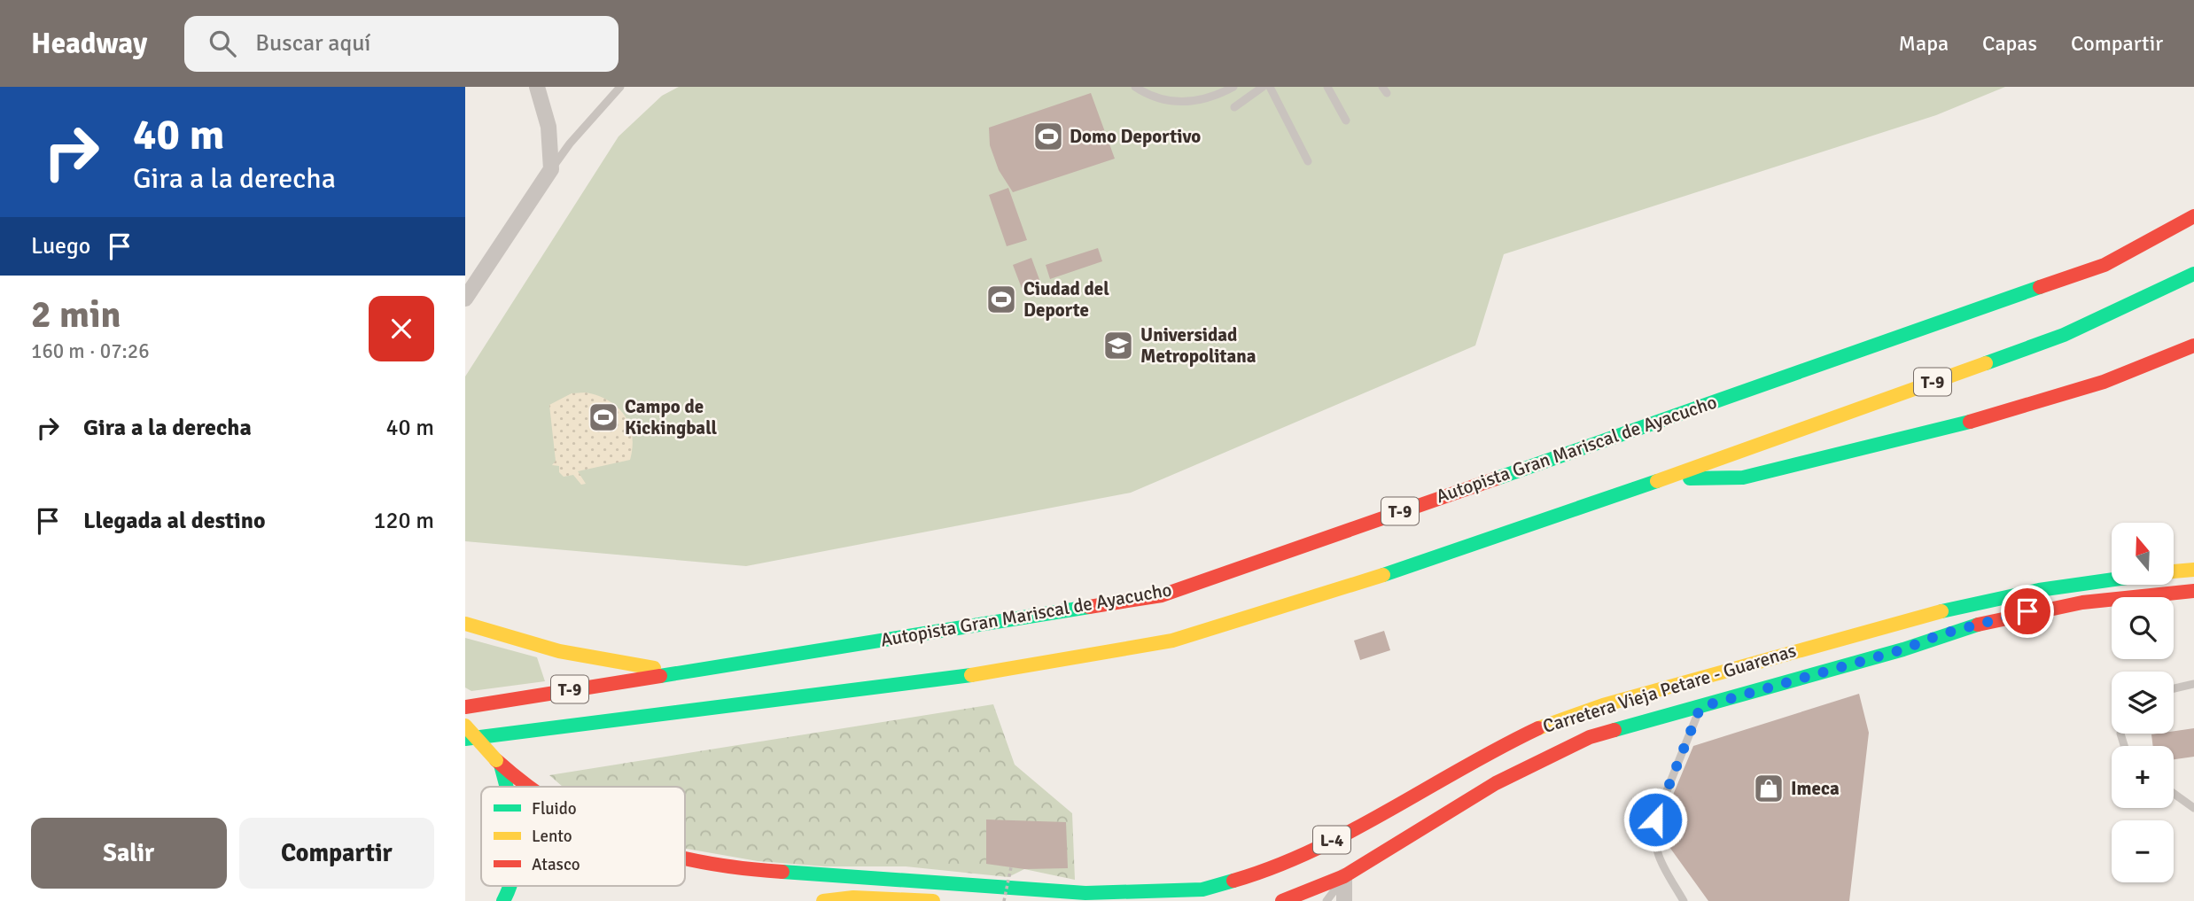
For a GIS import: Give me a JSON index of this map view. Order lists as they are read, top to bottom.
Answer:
{
  "streets": {
    "main road": [
      "T-9",
      "Autopista Gran Mariscal de Ayacucho",
      "Carretera Vieja Petare - Guarenas",
      "L-4"
    ]
  },
  "crossings": [
    ["Carretera Vieja Petare - Guarenas", "L-4"]
  ],
  "places": {
    "sports": ["Domo Deportivo", "Ciudad del Deporte", "Campo de Kickingball"],
    "school or university": ["Universidad Metropolitana"],
    "shop": ["Imeca"]
  },
  "legend": ["Fluido", "Lento", "Atasco"],
  "north": "top",
  "page": {
    "header": "Headway",
    "search": "Buscar aquí",
    "nav": ["Mapa", "Capas", "Compartir"],
    "turn": ["40 m", "Gira a la derecha"],
    "then": "Luego",
    "heading": ["2 min", "160 m · 07:26"],
    "list": [
      {
        "name": "Gira a la derecha",
        "value": "40 m"
      },
      {
        "name": "Llegada al destino",
        "value": "120 m"
      }
    ],
    "map_buttons": ["+", "−"],
    "buttons": ["Salir", "Compartir"]
  }
}
